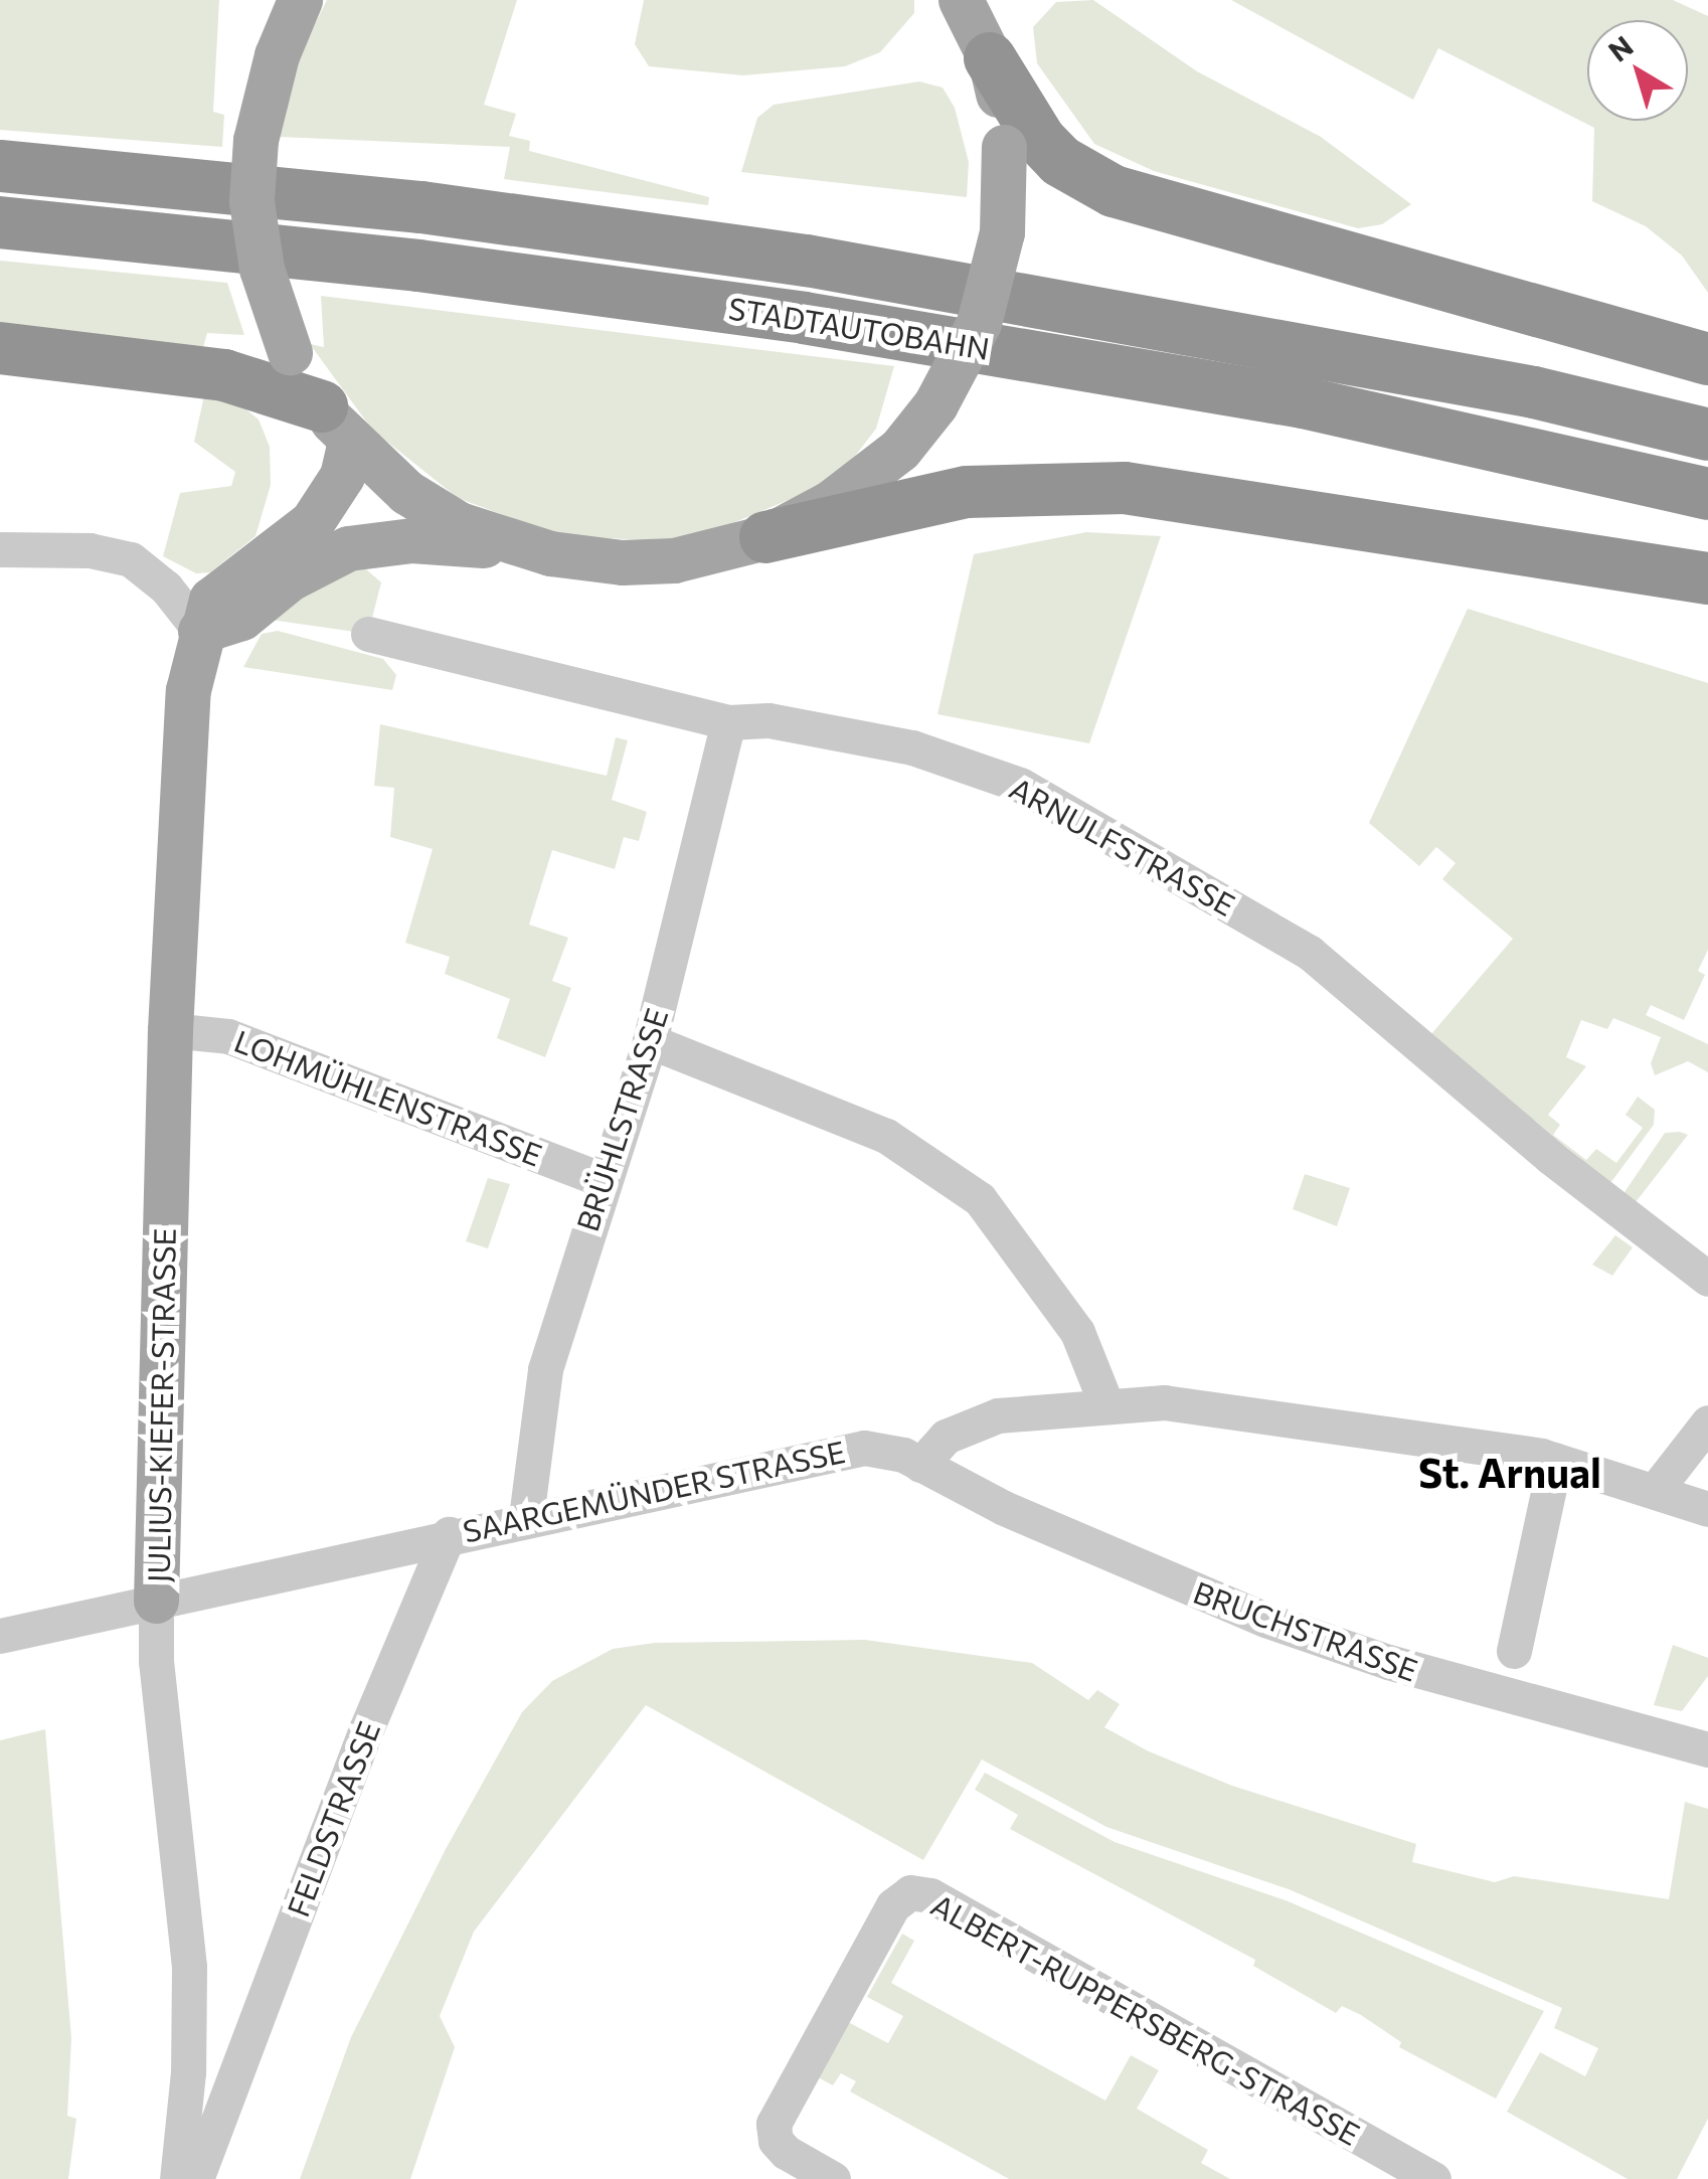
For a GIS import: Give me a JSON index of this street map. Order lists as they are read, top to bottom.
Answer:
{
  "streets": {
    "highway": ["STADTAUTOBAHN"],
    "main road": ["JULIUS-KIEFER-STRASSE"],
    "street": [
      "ARNULFSTRASSE",
      "LOHMÜHLENSTRASSE",
      "BRÜHLSTRASSE",
      "SAARGEMÜNDER STRASSE",
      "BRUCHSTRASSE",
      "FELDSTRASSE",
      "ALBERT-RUPPERSBERG-STRASSE"
    ]
  },
  "crossings": [
    ["ARNULFSTRASSE", "BRÜHLSTRASSE"],
    ["LOHMÜHLENSTRASSE", "BRÜHLSTRASSE"],
    ["LOHMÜHLENSTRASSE", "JULIUS-KIEFER-STRASSE"],
    ["BRÜHLSTRASSE", "SAARGEMÜNDER STRASSE"],
    ["JULIUS-KIEFER-STRASSE", "SAARGEMÜNDER STRASSE"],
    ["SAARGEMÜNDER STRASSE", "BRUCHSTRASSE"],
    ["SAARGEMÜNDER STRASSE", "FELDSTRASSE"]
  ],
  "districts": ["St. Arnual"],
  "north": "top left"
}
